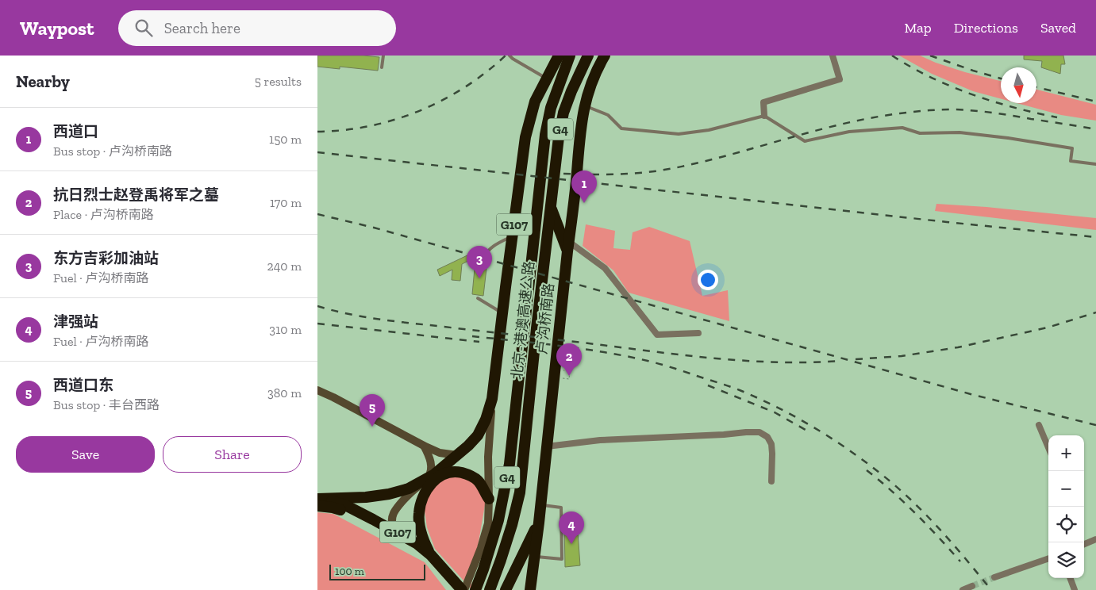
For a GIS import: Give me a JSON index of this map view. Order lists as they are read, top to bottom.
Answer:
{
  "streets": {
    "highway": [
      "G4",
      "G107",
      "卢沟桥南路",
      "北京-港澳高速公路"
    ]
  },
  "scale_bar": "100 m",
  "north": "bottom",
  "page": {
    "header": "Waypost",
    "search": "Search here",
    "nav": ["Map", "Directions", "Saved"],
    "heading": ["Nearby", "5 results"],
    "list": [
      {
        "mark": "1",
        "name": "西道口",
        "note": "Bus stop · 卢沟桥南路",
        "value": "150 m"
      },
      {
        "mark": "2",
        "name": "抗日烈士赵登禹将军之墓",
        "note": "Place · 卢沟桥南路",
        "value": "170 m"
      },
      {
        "mark": "3",
        "name": "东方吉彩加油站",
        "note": "Fuel · 卢沟桥南路",
        "value": "240 m"
      },
      {
        "mark": "4",
        "name": "津强站",
        "note": "Fuel · 卢沟桥南路",
        "value": "310 m"
      },
      {
        "mark": "5",
        "name": "西道口东",
        "note": "Bus stop · 丰台西路",
        "value": "380 m"
      }
    ],
    "pins": [
      "1",
      "3",
      "2",
      "5",
      "4"
    ],
    "buttons": ["Save", "Share"],
    "map_buttons": ["+", "−"],
    "scale": "100 m"
  }
}
